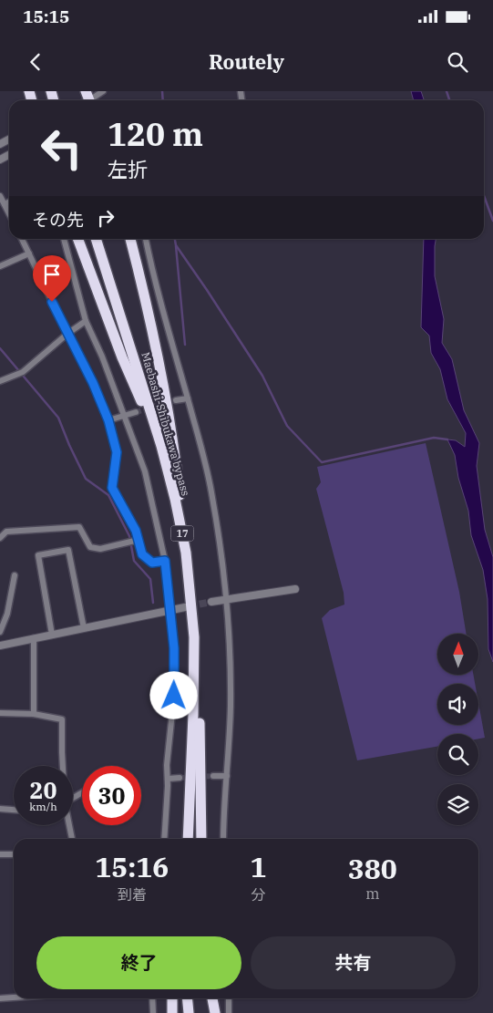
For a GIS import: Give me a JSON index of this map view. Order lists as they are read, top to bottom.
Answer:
{
  "streets": {
    "highway": ["Maebashi-Shibukawa bypass", "17"]
  },
  "north": "top",
  "page": {
    "status": "15:15",
    "header": "Routely",
    "turn": ["120 m", "左折"],
    "then": "その先",
    "speed": "20 km/h",
    "limit": "30",
    "eta": [
      "15:16",
      "到着",
      "1",
      "分",
      "380",
      "m"
    ],
    "buttons": ["終了", "共有"]
  }
}
